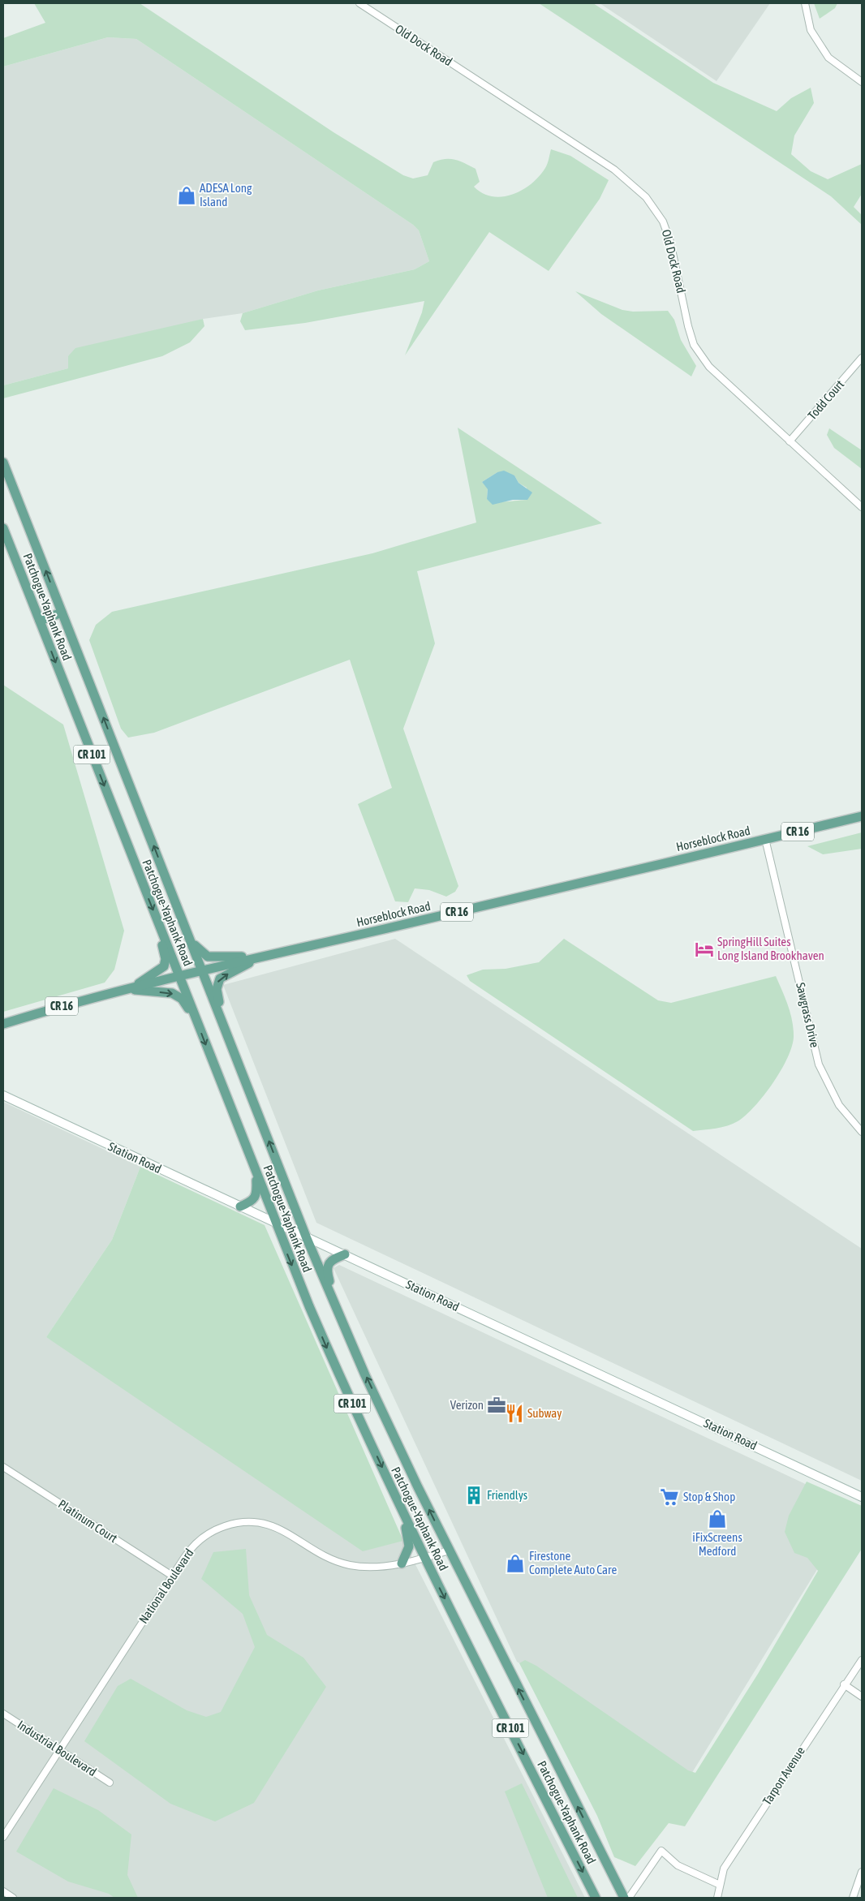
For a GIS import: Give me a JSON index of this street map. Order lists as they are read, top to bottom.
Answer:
{
  "streets": {
    "main road": [
      "Patchogue-Yaphank Road",
      "CR 101",
      "CR 16",
      "Horseblock Road",
      "Station Road"
    ],
    "street": [
      "Old Dock Road",
      "Todd Court",
      "Sawgrass Drive",
      "Platinum Court",
      "National Boulevard",
      "Industrial Boulevard",
      "Tarpon Avenue"
    ]
  },
  "crossings": [
    ["Old Dock Road", "Todd Court"],
    ["Patchogue-Yaphank Road", "Horseblock Road"],
    ["Patchogue-Yaphank Road", "Station Road"],
    ["Patchogue-Yaphank Road", "National Boulevard"],
    ["Horseblock Road", "Sawgrass Drive"],
    ["Platinum Court", "National Boulevard"],
    ["National Boulevard", "Industrial Boulevard"]
  ],
  "places": {
    "shop": ["ADESA Long Island", "iFixScreens Medford", "Firestone Complete Auto Care"],
    "hotel": ["SpringHill Suites Long Island Brookhaven"],
    "office": ["Verizon"],
    "restaurant": ["Subway"],
    "building": ["Friendlys"],
    "supermarket": ["Stop & Shop"]
  }
}
